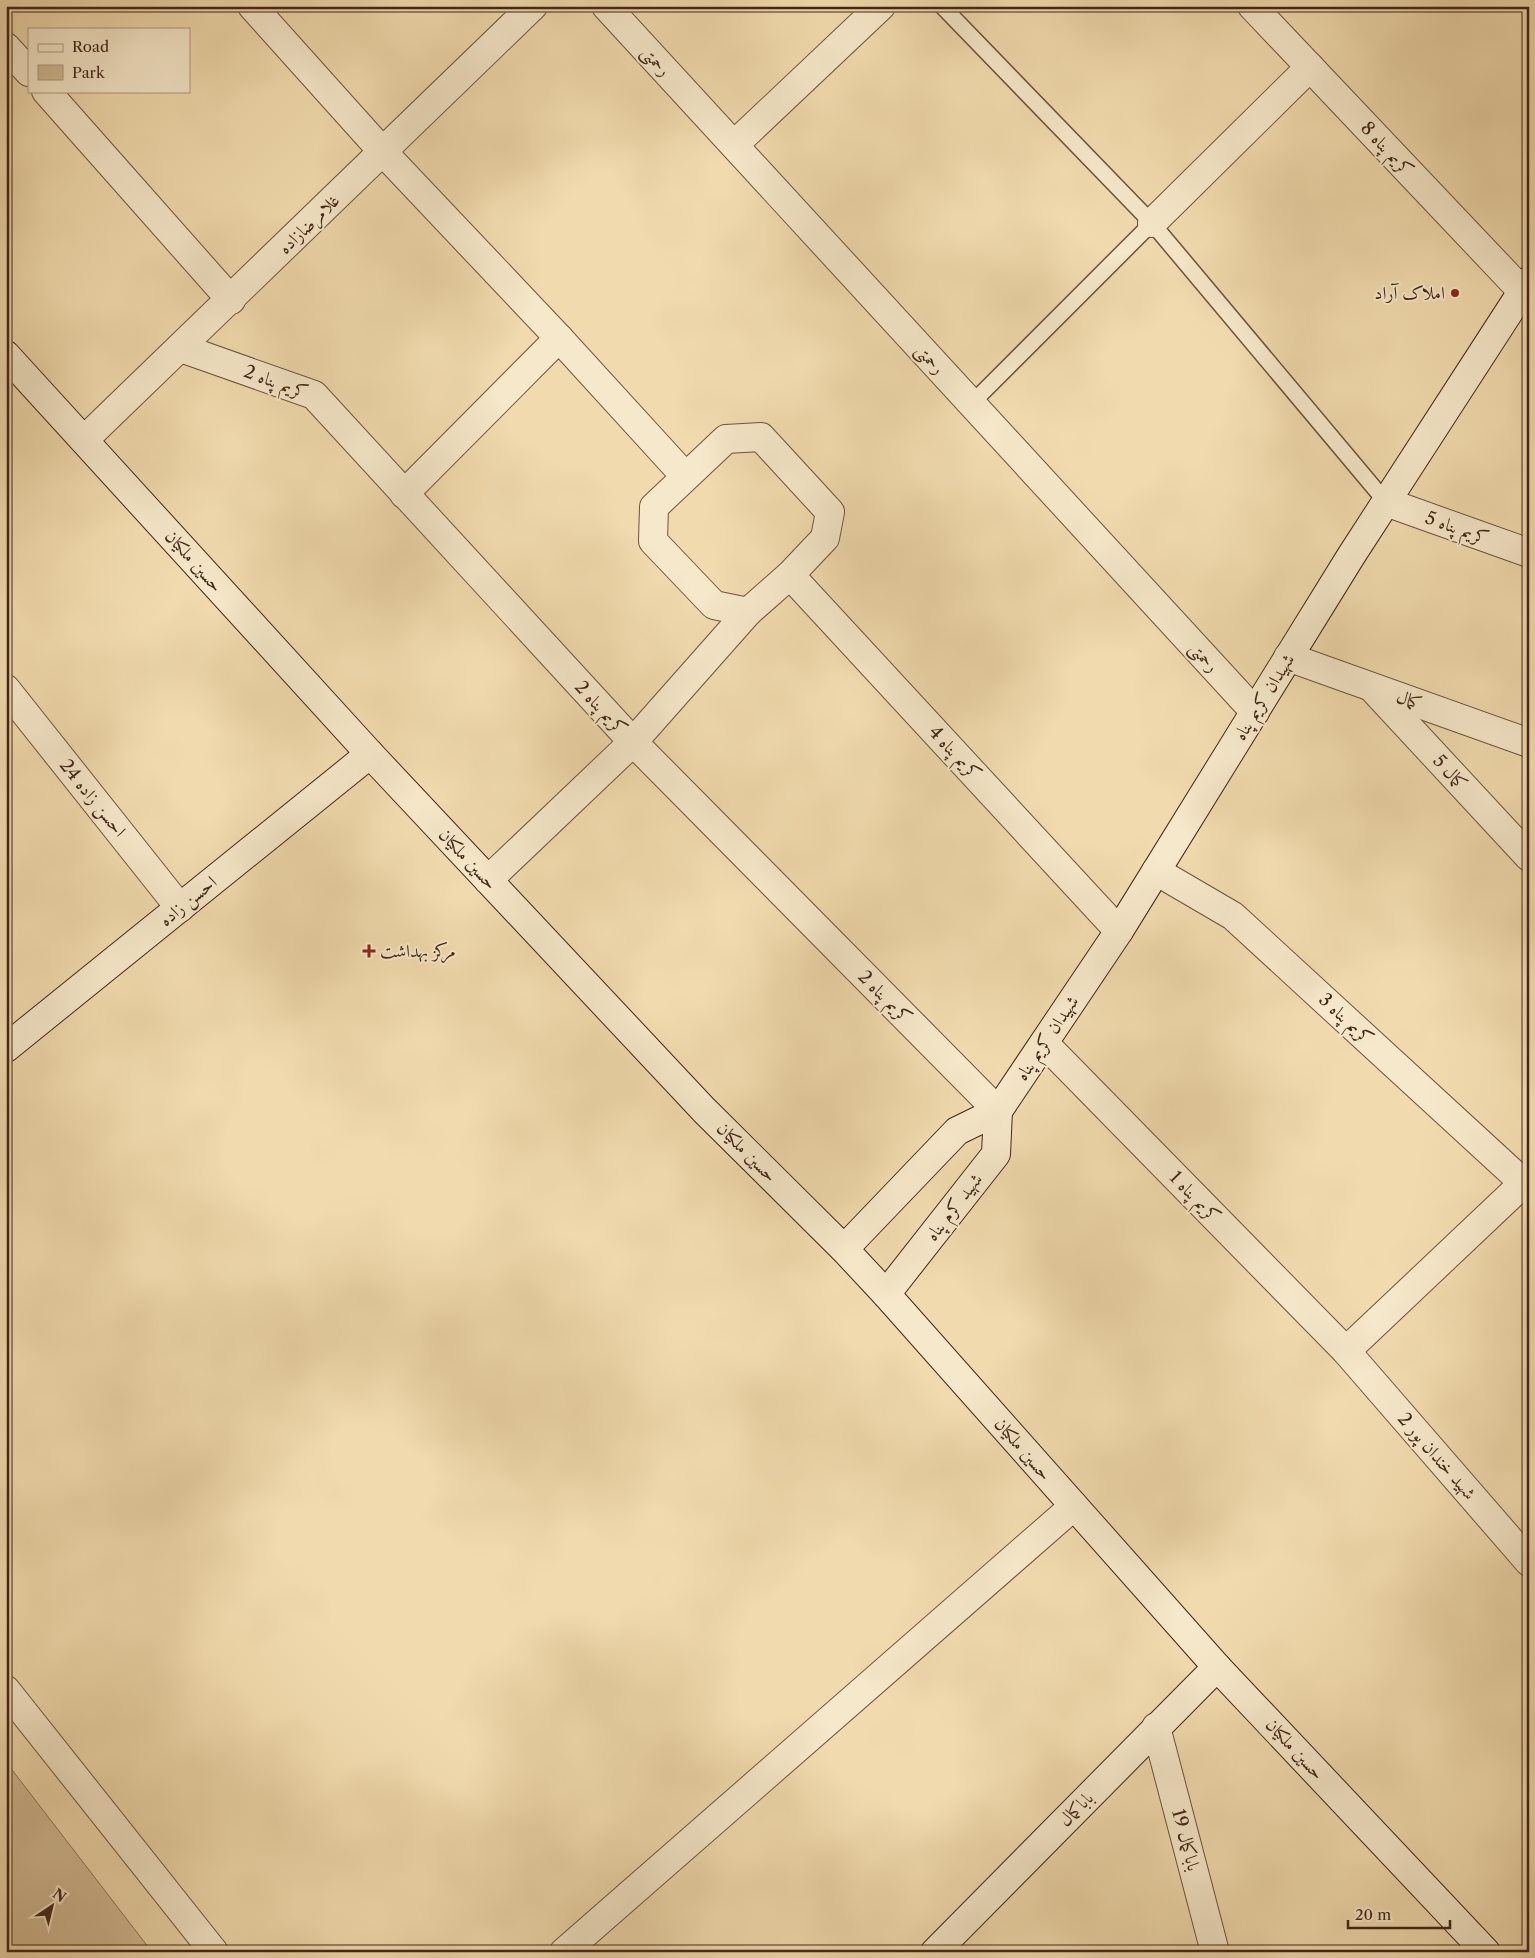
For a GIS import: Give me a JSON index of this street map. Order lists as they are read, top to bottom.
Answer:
{
  "streets": {
    "street": [
      "رحمتی",
      "کریم پناه 8",
      "غلامرضازاده",
      "کریم پناه 2",
      "کریم پناه 5",
      "حسین ملکیان",
      "شهیدان کریم پناه",
      "کمال",
      "کریم پناه 4",
      "کمال 5",
      "احسن زاده 24",
      "احسن زاده",
      "کریم پناه 3",
      "کریم پناه 1",
      "شهید کرم پناه",
      "شهید خندان پور 2",
      "باباکمال",
      "باباکمال 19"
    ]
  },
  "crossings": [
    ["رحمتی", "شهیدان کریم پناه"],
    ["کریم پناه 8", "شهیدان کریم پناه"],
    ["غلامرضازاده", "کریم پناه 2"],
    ["غلامرضازاده", "حسین ملکیان"],
    ["کریم پناه 2", "شهیدان کریم پناه"],
    ["کریم پناه 2", "شهید کرم پناه"],
    ["کریم پناه 5", "شهیدان کریم پناه"],
    ["حسین ملکیان", "احسن زاده"],
    ["حسین ملکیان", "شهید کرم پناه"],
    ["حسین ملکیان", "باباکمال"],
    ["شهیدان کریم پناه", "کمال"],
    ["شهیدان کریم پناه", "کریم پناه 4"],
    ["شهیدان کریم پناه", "کریم پناه 3"],
    ["شهیدان کریم پناه", "کریم پناه 1"],
    ["شهیدان کریم پناه", "شهید کرم پناه"],
    ["کمال", "کمال 5"],
    ["احسن زاده 24", "احسن زاده"],
    ["کریم پناه 1", "شهید خندان پور 2"],
    ["باباکمال", "باباکمال 19"]
  ],
  "places": {
    "other": ["املاک آراد"],
    "health": ["مرکز بهداشت"]
  },
  "legend": ["Road", "Park"],
  "scale_bar": "20 m",
  "north": "top right"
}
